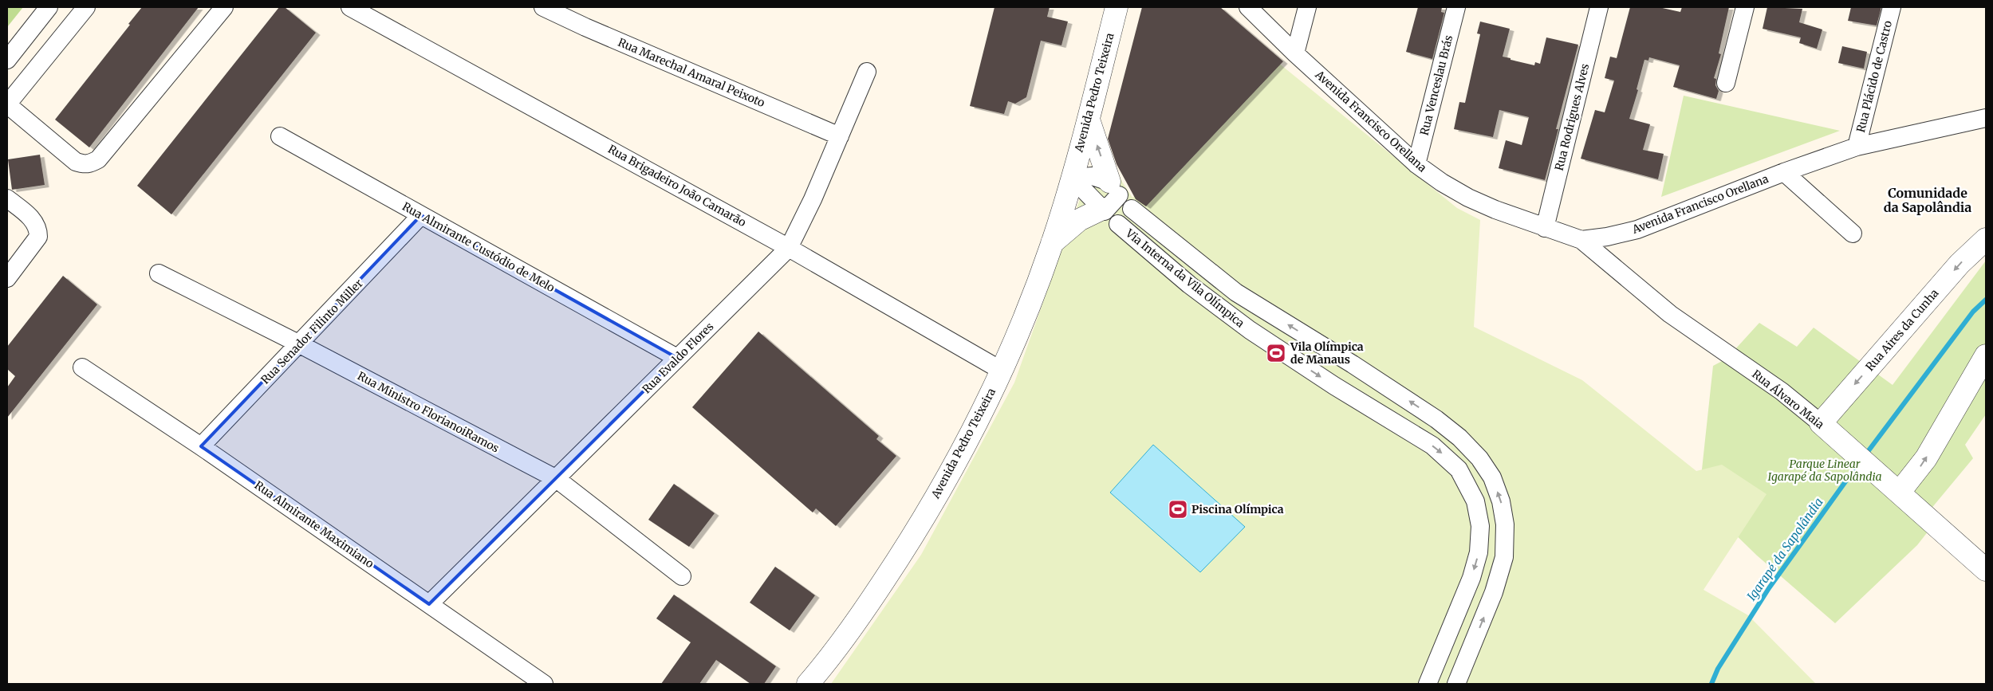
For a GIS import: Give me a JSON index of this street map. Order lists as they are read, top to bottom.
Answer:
{
  "streets": {
    "street": [
      "Rua Marechal Amaral Peixoto",
      "Rua Plácido de Castro",
      "Rua Venceslau Brás",
      "Avenida Pedro Teixeira",
      "Rua Rodrigues Alves",
      "Avenida Francisco Orellana",
      "Rua Brigadeiro João Camarão",
      "Rua Almirante Custódio de Melo",
      "Via Interna da Vila Olímpica",
      "Rua Aires da Cunha",
      "Rua Senador Filinto Miller",
      "Rua Evaldo Flores",
      "Rua Álvaro Maia",
      "Rua Ministro FlorianoiRamos",
      "Rua Almirante Maximiano"
    ]
  },
  "crossings": [
    ["Rua Marechal Amaral Peixoto", "Rua Evaldo Flores"],
    ["Rua Plácido de Castro", "Avenida Francisco Orellana"],
    ["Rua Venceslau Brás", "Avenida Francisco Orellana"],
    ["Avenida Pedro Teixeira", "Rua Brigadeiro João Camarão"],
    ["Rua Rodrigues Alves", "Avenida Francisco Orellana"],
    ["Avenida Francisco Orellana", "Rua Álvaro Maia"],
    ["Rua Brigadeiro João Camarão", "Rua Evaldo Flores"],
    ["Rua Almirante Custódio de Melo", "Rua Senador Filinto Miller"],
    ["Rua Almirante Custódio de Melo", "Rua Evaldo Flores"],
    ["Rua Aires da Cunha", "Rua Álvaro Maia"],
    ["Rua Senador Filinto Miller", "Rua Ministro FlorianoiRamos"],
    ["Rua Senador Filinto Miller", "Rua Almirante Maximiano"],
    ["Rua Evaldo Flores", "Rua Ministro FlorianoiRamos"],
    ["Rua Evaldo Flores", "Rua Almirante Maximiano"]
  ],
  "districts": ["Comunidade da Sapolândia"],
  "water": ["Igarapé da Sapolândia"],
  "parks": ["Parque Linear Igarapé da Sapolândia"],
  "places": {
    "sports": ["Vila Olímpica de Manaus", "Piscina Olímpica"]
  }
}
